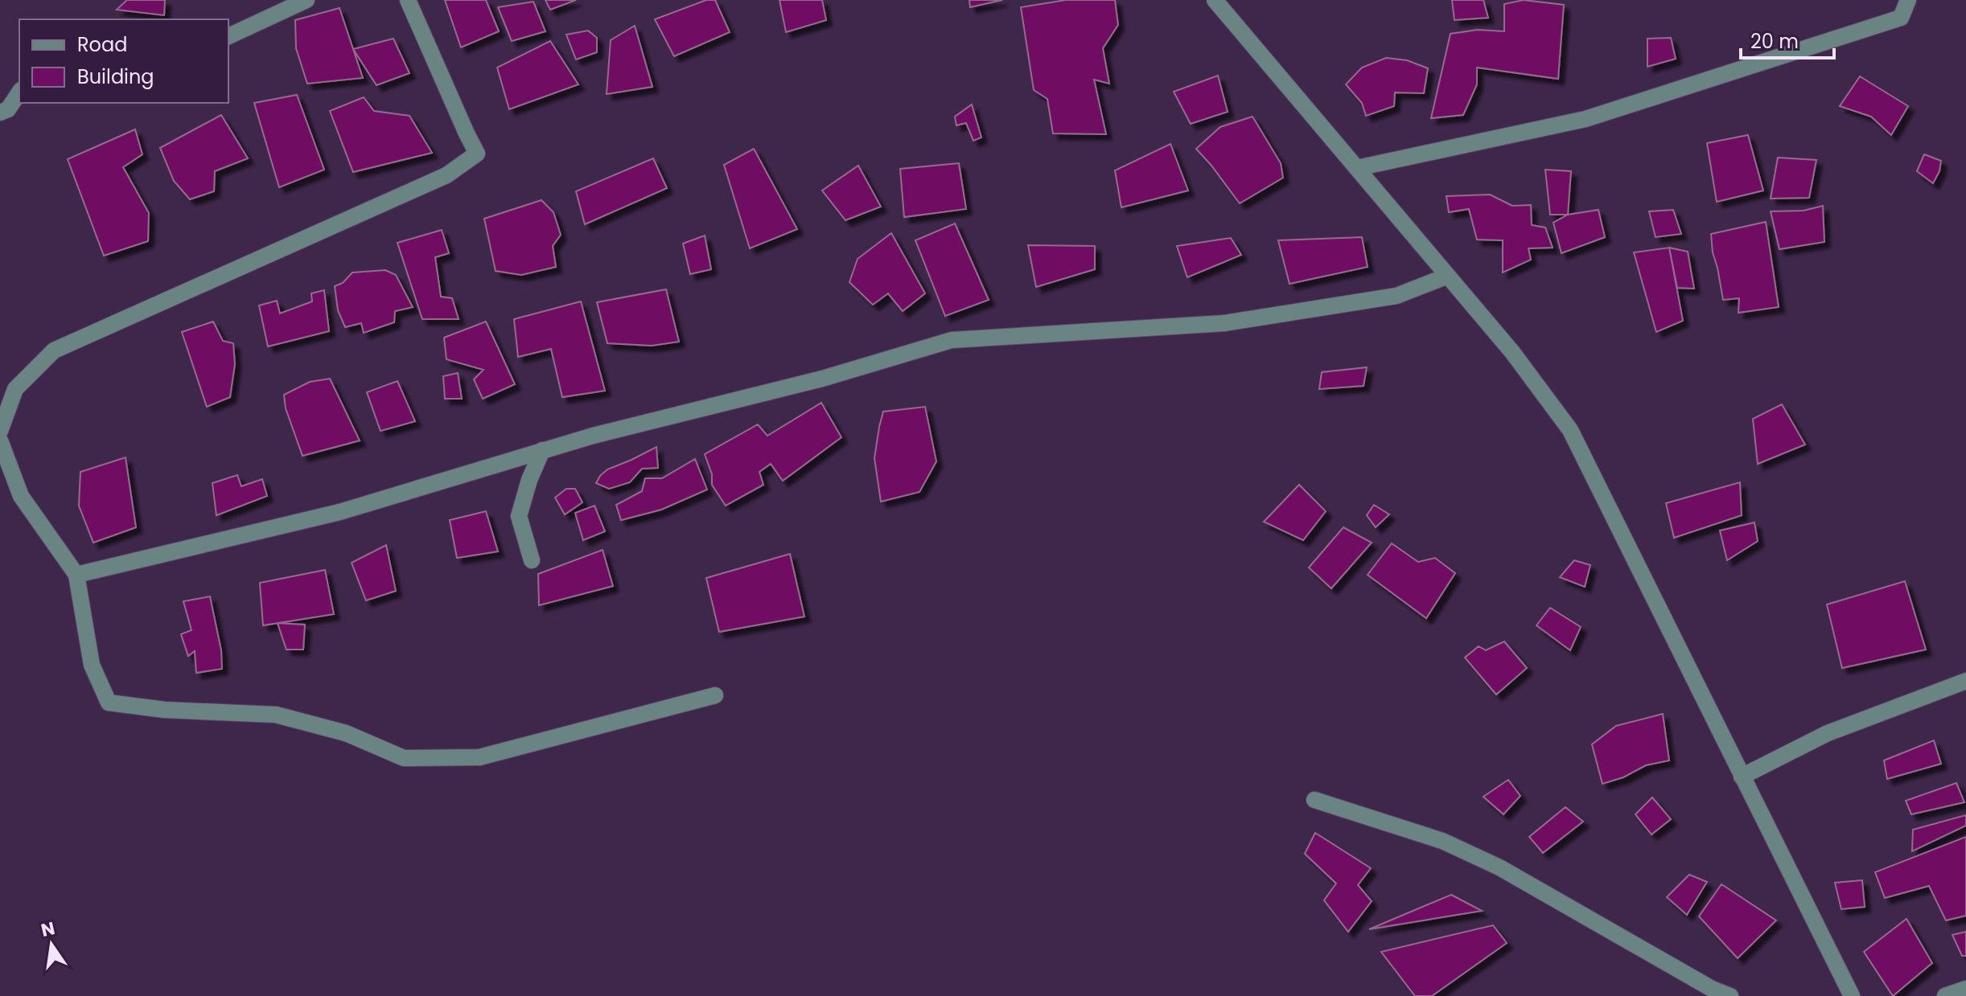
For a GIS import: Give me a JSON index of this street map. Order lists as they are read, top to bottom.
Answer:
{
  "legend": ["Road", "Building"],
  "scale_bar": "20 m",
  "north": "top"
}
